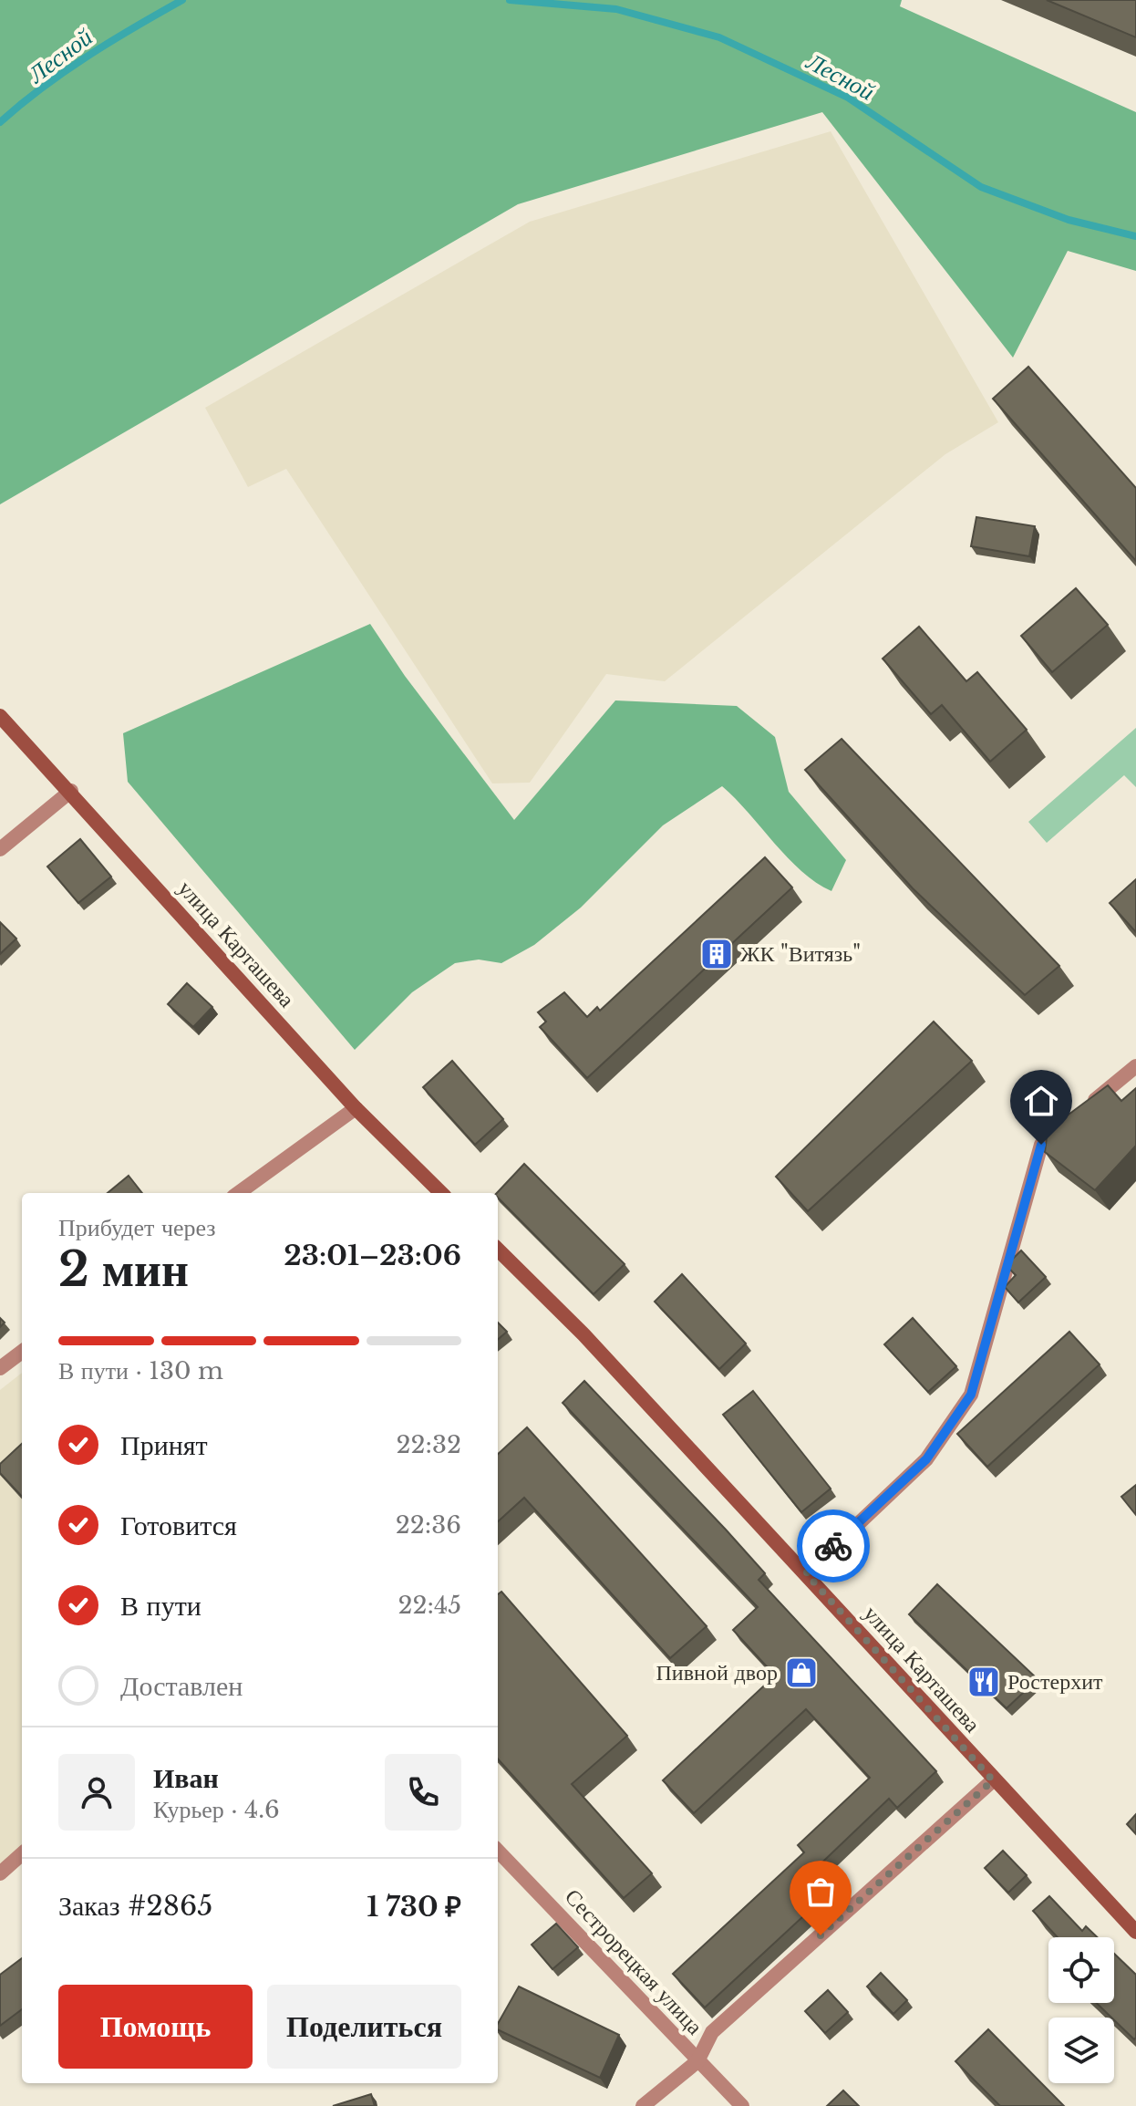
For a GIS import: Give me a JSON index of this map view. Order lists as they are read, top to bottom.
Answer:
{
  "streets": {
    "main road": ["улица Карташева"],
    "street": ["Сестрорецкая улица"]
  },
  "water": ["Лесной"],
  "places": {
    "building": ["ЖК \"Витязь\""],
    "shop": ["Пивной двор"],
    "restaurant": ["Ростерхит"]
  },
  "page": {
    "heading": ["2 мин", "Прибудет через", "23:01–23:06"],
    "panel": [
      "Иван",
      "Курьер · 4.6",
      "Заказ #2865",
      "1 730 ₽"
    ],
    "bar": "В пути · 130 m",
    "list": [
      ["Принят", "22:32"],
      ["Готовится", "22:36"],
      ["В пути", "22:45"],
      "Доставлен"
    ],
    "buttons": ["Помощь", "Поделиться"]
  }
}
